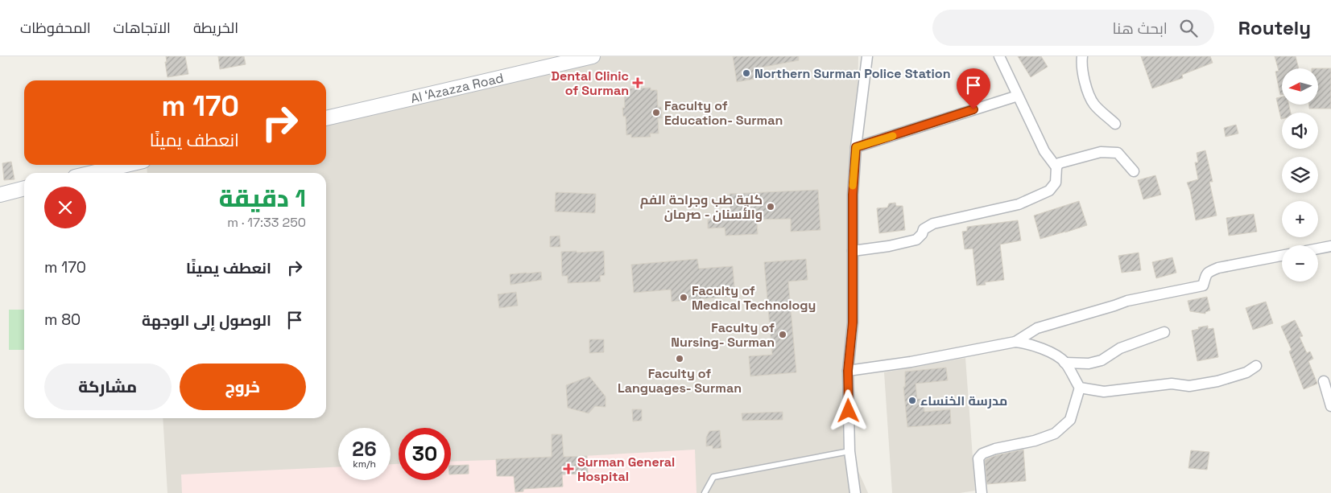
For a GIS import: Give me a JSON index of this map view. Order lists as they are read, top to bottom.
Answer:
{
  "streets": {
    "street": ["Al ‘Azazza Road"]
  },
  "places": {
    "other": [
      "Northern Surman Police Station",
      "Faculty of Education- Surman",
      "كلية طب وجراحة الفم والأسنان - صرمان",
      "Faculty of Medical Technology",
      "Faculty of Nursing- Surman",
      "Faculty of Languages- Surman",
      "مدرسة الخنساء"
    ],
    "health": ["Dental Clinic of Surman", "Surman General Hospital"]
  },
  "north": "left",
  "page": {
    "header": "Routely",
    "search": "ابحث هنا",
    "nav": ["الخريطة", "الاتجاهات", "المحفوظات"],
    "map_buttons": ["+", "−"],
    "turn": ["170 m", "انعطف يمينًا"],
    "heading": ["1 دقيقة", "250 m · 17:33"],
    "list": [
      {
        "name": "انعطف يمينًا",
        "value": "170 m"
      },
      {
        "name": "الوصول إلى الوجهة",
        "value": "80 m"
      }
    ],
    "buttons": ["خروج", "مشاركة"],
    "speed": "26 km/h",
    "limit": "30"
  }
}
